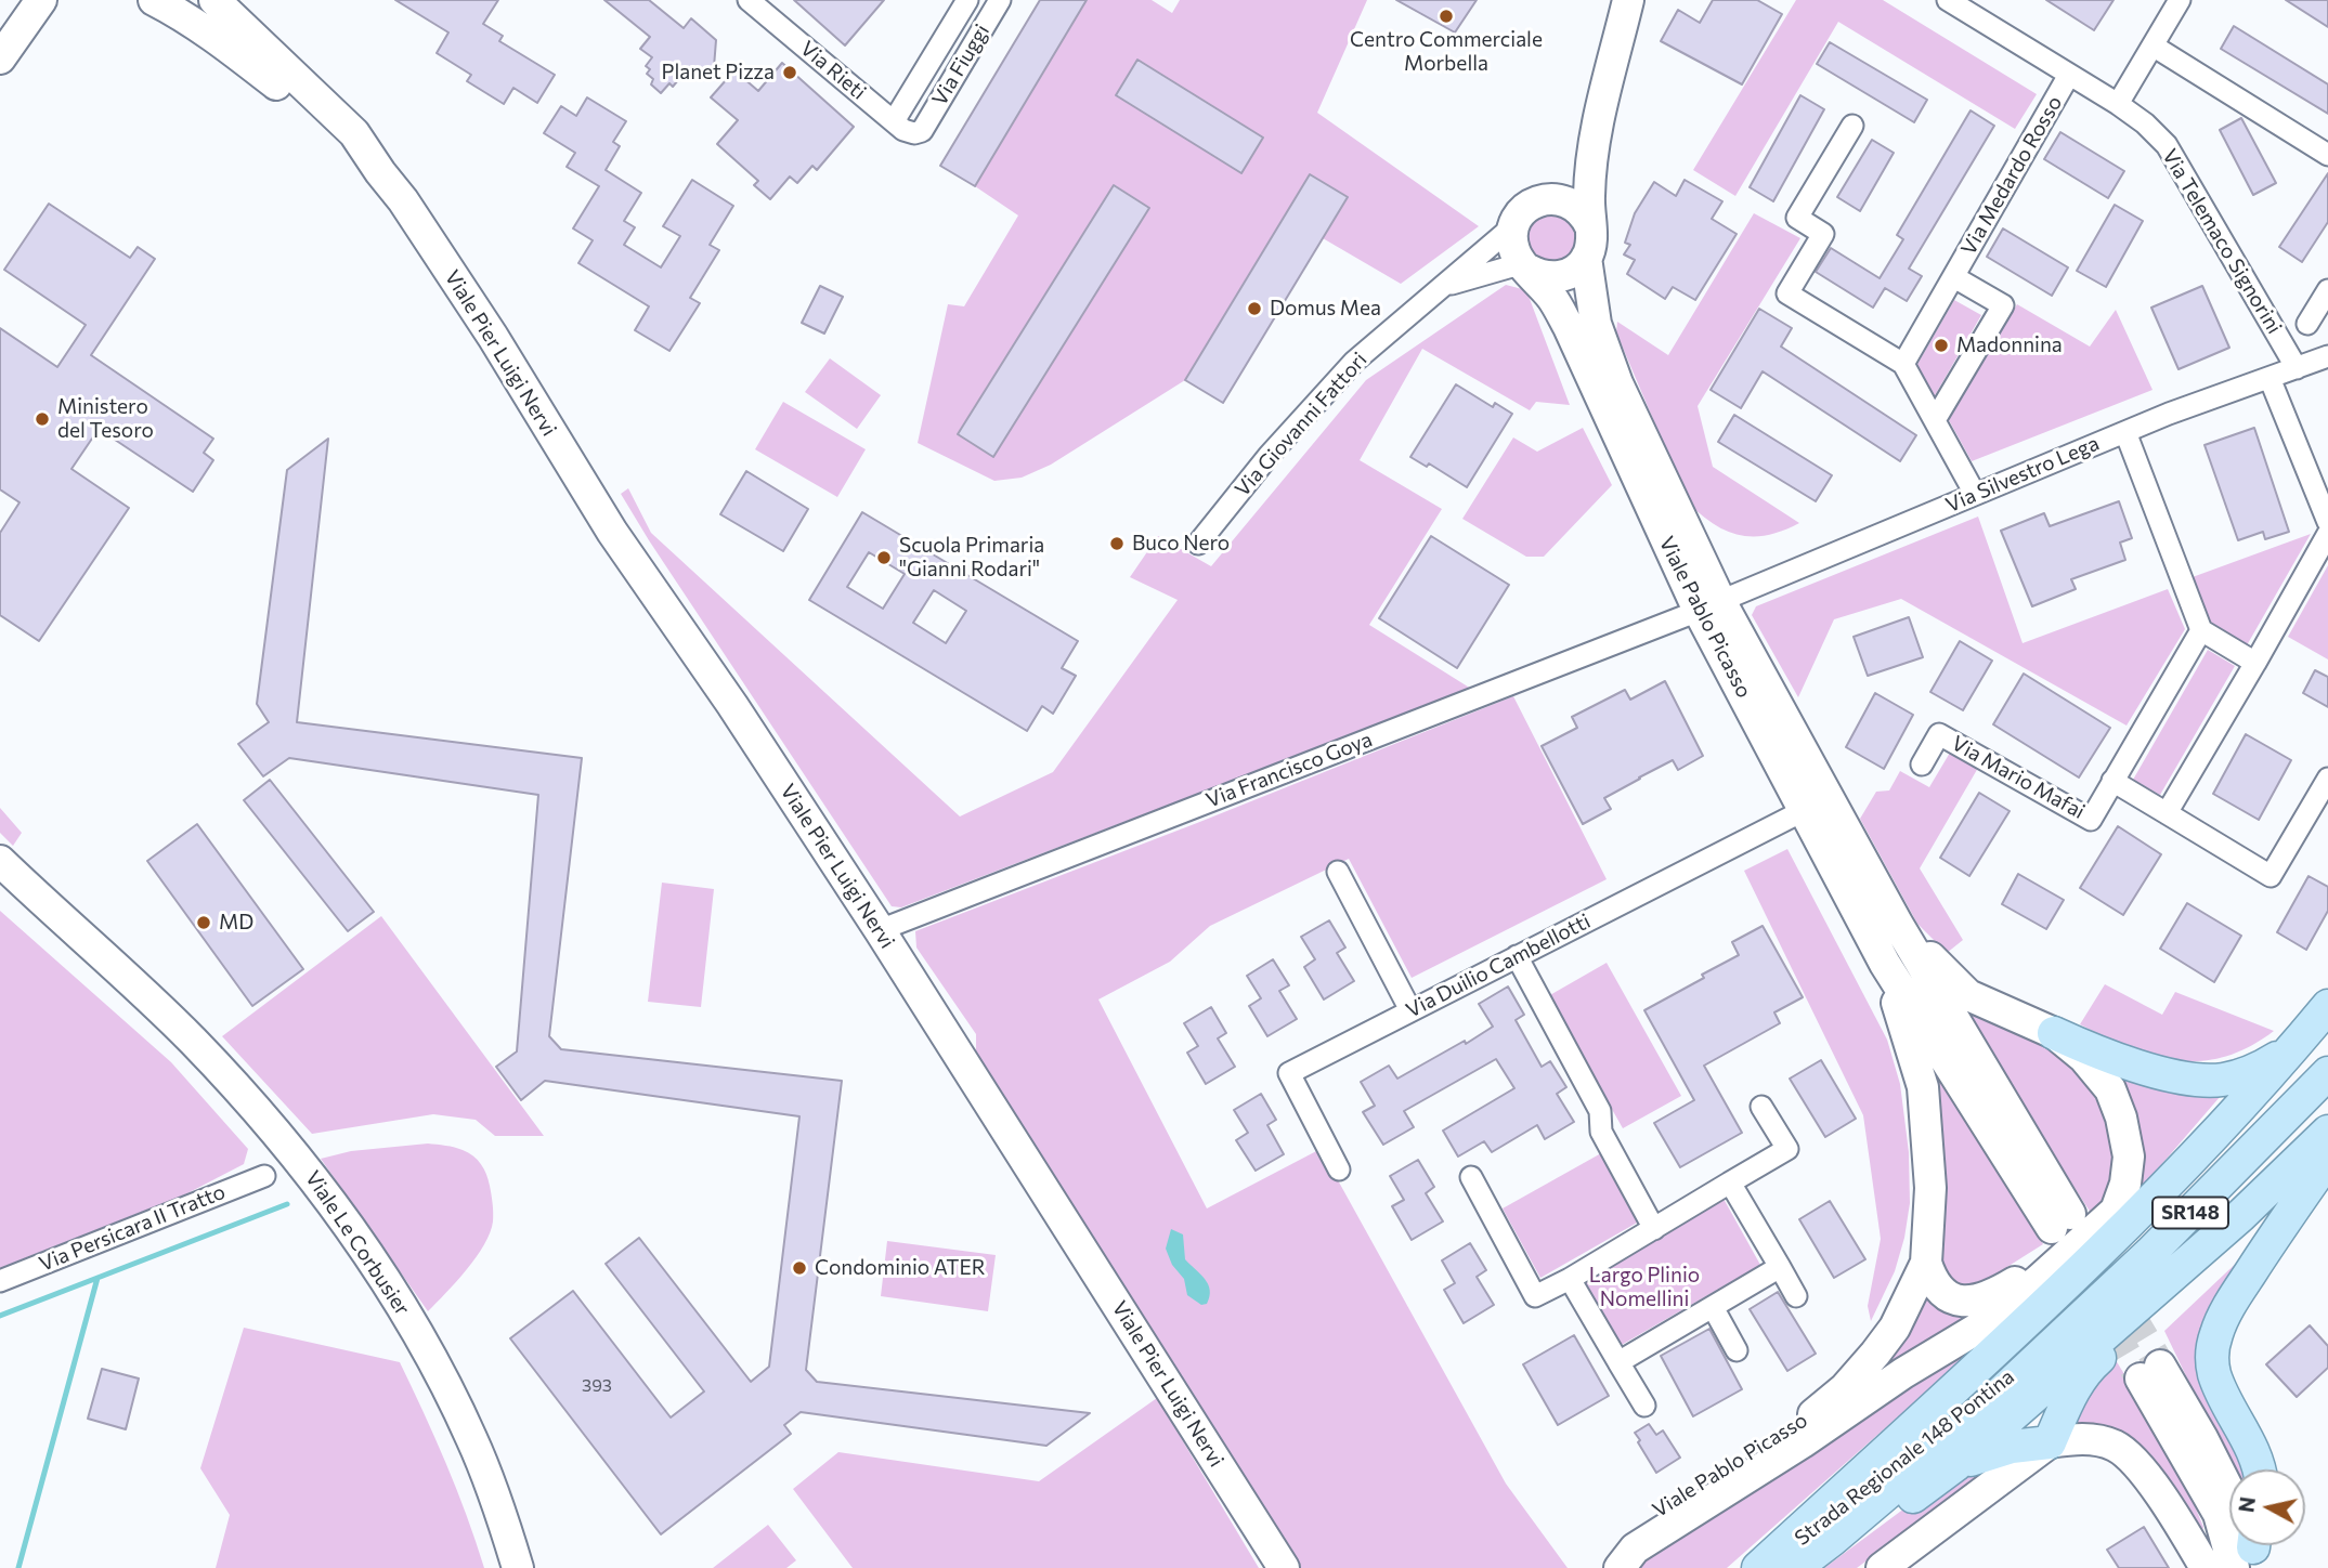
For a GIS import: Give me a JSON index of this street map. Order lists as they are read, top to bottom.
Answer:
{
  "streets": {
    "main road": ["SR148", "Strada Regionale 148 Pontina"],
    "street": [
      "Via Fiuggi",
      "Via Rieti",
      "Via Medardo Rosso",
      "Via Telemaco Signorini",
      "Viale Pier Luigi Nervi",
      "Via Giovanni Fattori",
      "Via Silvestro Lega",
      "Viale Pablo Picasso",
      "Via Francisco Goya",
      "Via Mario Mafai",
      "Via Duilio Cambellotti",
      "Via Persicara II Tratto",
      "Viale Le Corbusier"
    ]
  },
  "crossings": [
    ["Via Fiuggi", "Via Rieti"],
    ["Via Medardo Rosso", "Via Telemaco Signorini"],
    ["Via Telemaco Signorini", "Via Silvestro Lega"],
    ["Viale Pier Luigi Nervi", "Via Francisco Goya"],
    ["Via Giovanni Fattori", "Viale Pablo Picasso"],
    ["Via Silvestro Lega", "Viale Pablo Picasso"],
    ["Via Silvestro Lega", "Via Francisco Goya"],
    ["Viale Pablo Picasso", "Via Francisco Goya"],
    ["Viale Pablo Picasso", "Via Duilio Cambellotti"]
  ],
  "parks": ["Largo Plinio Nomellini"],
  "places": [
    "Centro Commerciale Morbella",
    "Planet Pizza",
    "Domus Mea",
    "Madonnina",
    "Ministero del Tesoro",
    "Buco Nero",
    "Scuola Primaria \"Gianni Rodari\"",
    "MD",
    "Condominio ATER"
  ],
  "house_numbers": ["393"],
  "north": "left"
}
